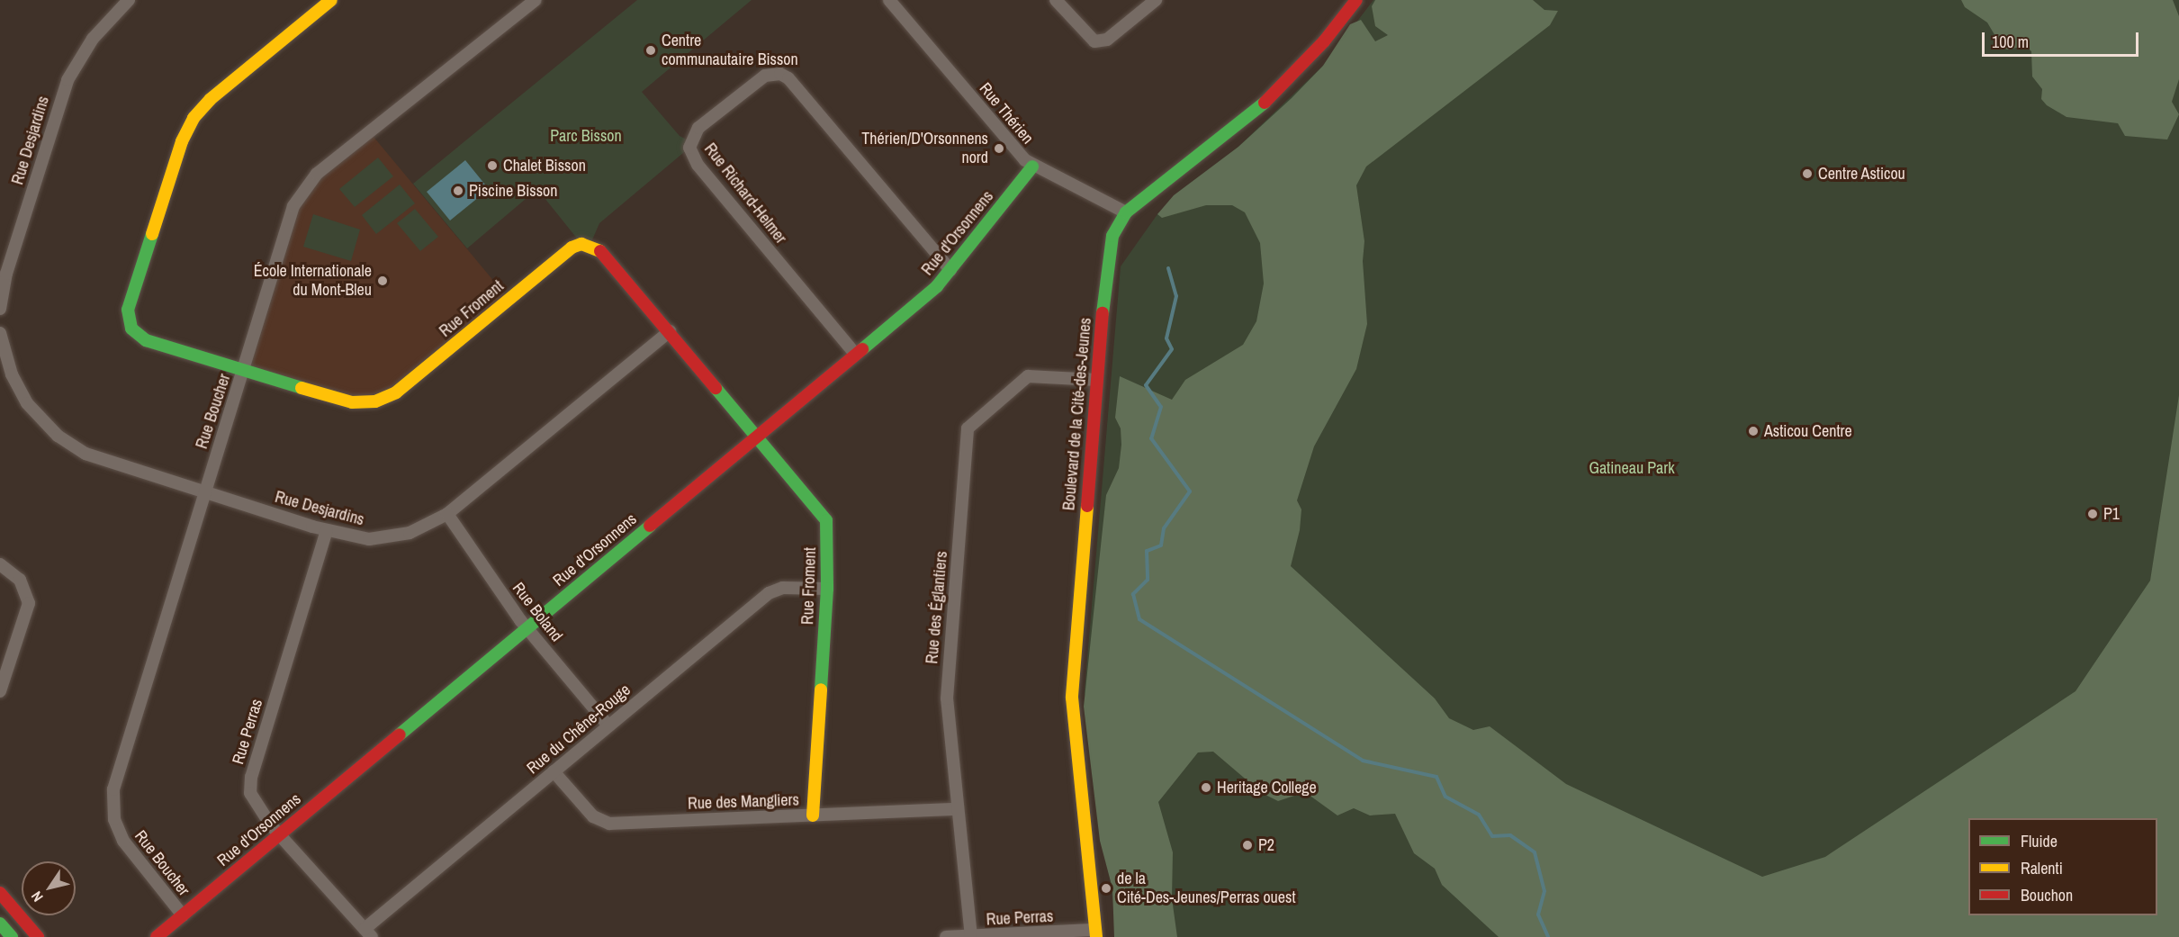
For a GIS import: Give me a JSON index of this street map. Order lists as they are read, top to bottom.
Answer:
{
  "streets": {
    "street": [
      "Rue Thérien",
      "Rue Desjardins",
      "Rue Richard-Helmer",
      "Rue d'Orsonnens",
      "Rue Froment",
      "Rue Boucher",
      "Boulevard de la Cité-des-Jeunes",
      "Rue des Églantiers",
      "Rue Boland",
      "Rue du Chêne-Rouge",
      "Rue Perras",
      "Rue des Mangliers"
    ]
  },
  "crossings": [
    ["Rue Thérien", "Rue d'Orsonnens"],
    ["Rue Thérien", "Boulevard de la Cité-des-Jeunes"],
    ["Rue Desjardins", "Rue Froment"],
    ["Rue Desjardins", "Rue Boucher"],
    ["Rue Desjardins", "Rue Boland"],
    ["Rue Desjardins", "Rue Perras"],
    ["Rue Richard-Helmer", "Rue d'Orsonnens"],
    ["Rue d'Orsonnens", "Rue Froment"],
    ["Rue d'Orsonnens", "Rue Boucher"],
    ["Rue d'Orsonnens", "Rue Boland"],
    ["Rue d'Orsonnens", "Rue Perras"],
    ["Rue Froment", "Rue Boucher"],
    ["Rue Froment", "Rue du Chêne-Rouge"],
    ["Rue Froment", "Rue des Mangliers"],
    ["Boulevard de la Cité-des-Jeunes", "Rue des Églantiers"],
    ["Boulevard de la Cité-des-Jeunes", "Rue Perras"],
    ["Rue des Églantiers", "Rue Perras"],
    ["Rue des Églantiers", "Rue des Mangliers"],
    ["Rue Boland", "Rue du Chêne-Rouge"],
    ["Rue du Chêne-Rouge", "Rue Perras"],
    ["Rue du Chêne-Rouge", "Rue des Mangliers"]
  ],
  "parks": ["Parc Bisson", "Gatineau Park"],
  "places": [
    "Centre communautaire Bisson",
    "Thérien/D'Orsonnens nord",
    "Chalet Bisson",
    "Centre Asticou",
    "Piscine Bisson",
    "École Internationale du Mont-Bleu",
    "Asticou Centre",
    "P1",
    "Heritage College",
    "P2",
    "de la Cité-Des-Jeunes/Perras ouest"
  ],
  "legend": ["Fluide", "Ralenti", "Bouchon"],
  "scale_bar": "100 m",
  "north": "bottom left"
}
